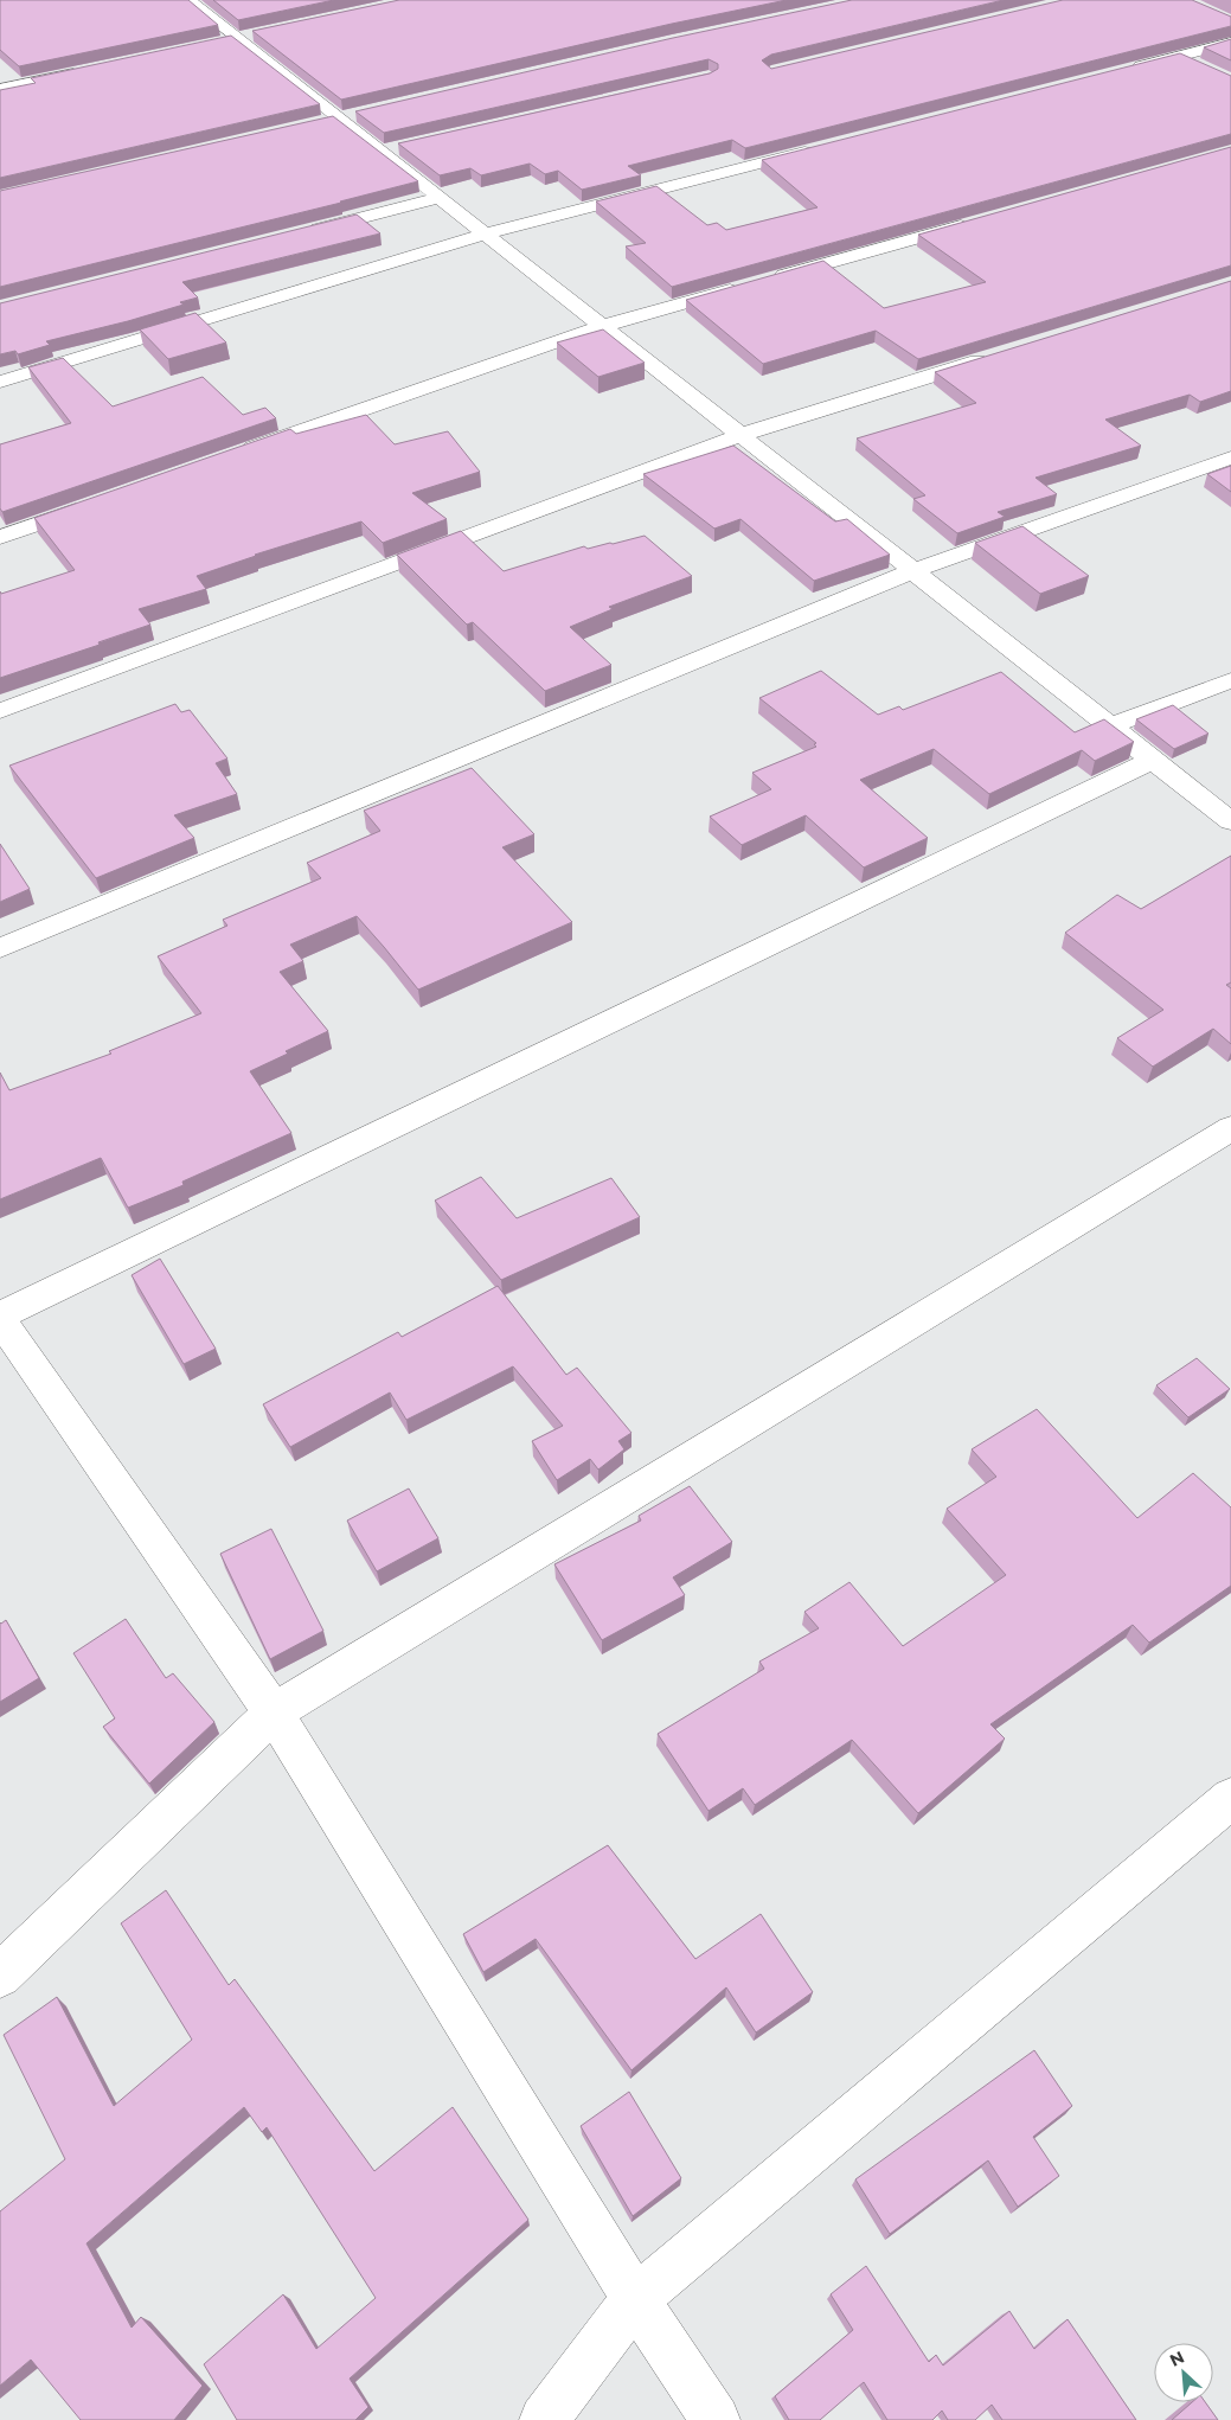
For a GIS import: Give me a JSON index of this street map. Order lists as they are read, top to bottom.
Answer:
{
  "north": "top left"
}
